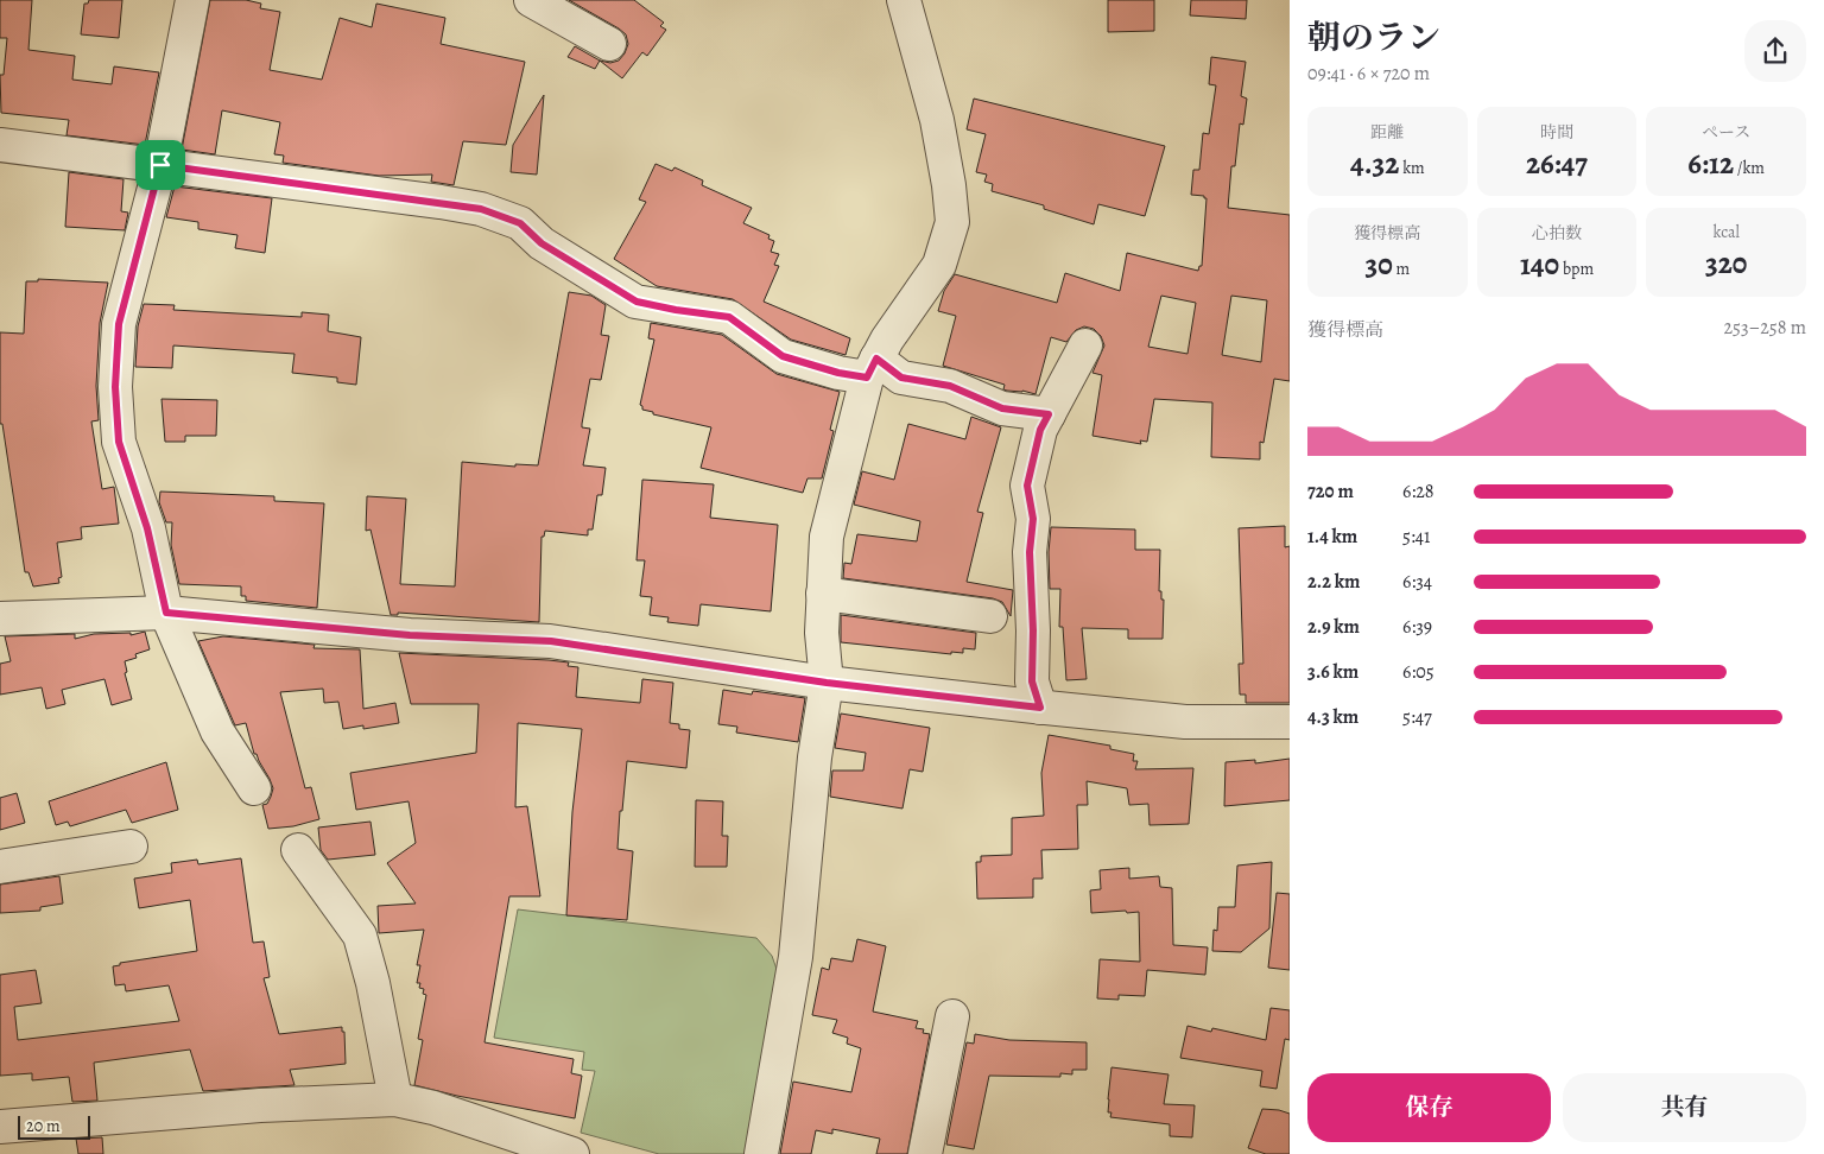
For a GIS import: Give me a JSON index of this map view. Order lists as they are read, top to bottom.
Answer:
{
  "scale_bar": "20 m",
  "page": {
    "heading": ["朝のラン", "09:41 · 6 × 720 m"],
    "stats": [
      ["距離", "4.32 km"],
      ["時間", "26:47"],
      ["ペース", "6:12 /km"],
      ["獲得標高", "30 m"],
      ["心拍数", "140 bpm"],
      ["kcal", "320"]
    ],
    "chart": ["獲得標高", "253–258 m"],
    "list": [
      {
        "name": "720 m",
        "note": "6:28"
      },
      {
        "name": "1.4 km",
        "note": "5:41"
      },
      {
        "name": "2.2 km",
        "note": "6:34"
      },
      {
        "name": "2.9 km",
        "note": "6:39"
      },
      {
        "name": "3.6 km",
        "note": "6:05"
      },
      {
        "name": "4.3 km",
        "note": "5:47"
      }
    ],
    "buttons": ["保存", "共有"],
    "scale": "20 m"
  }
}
